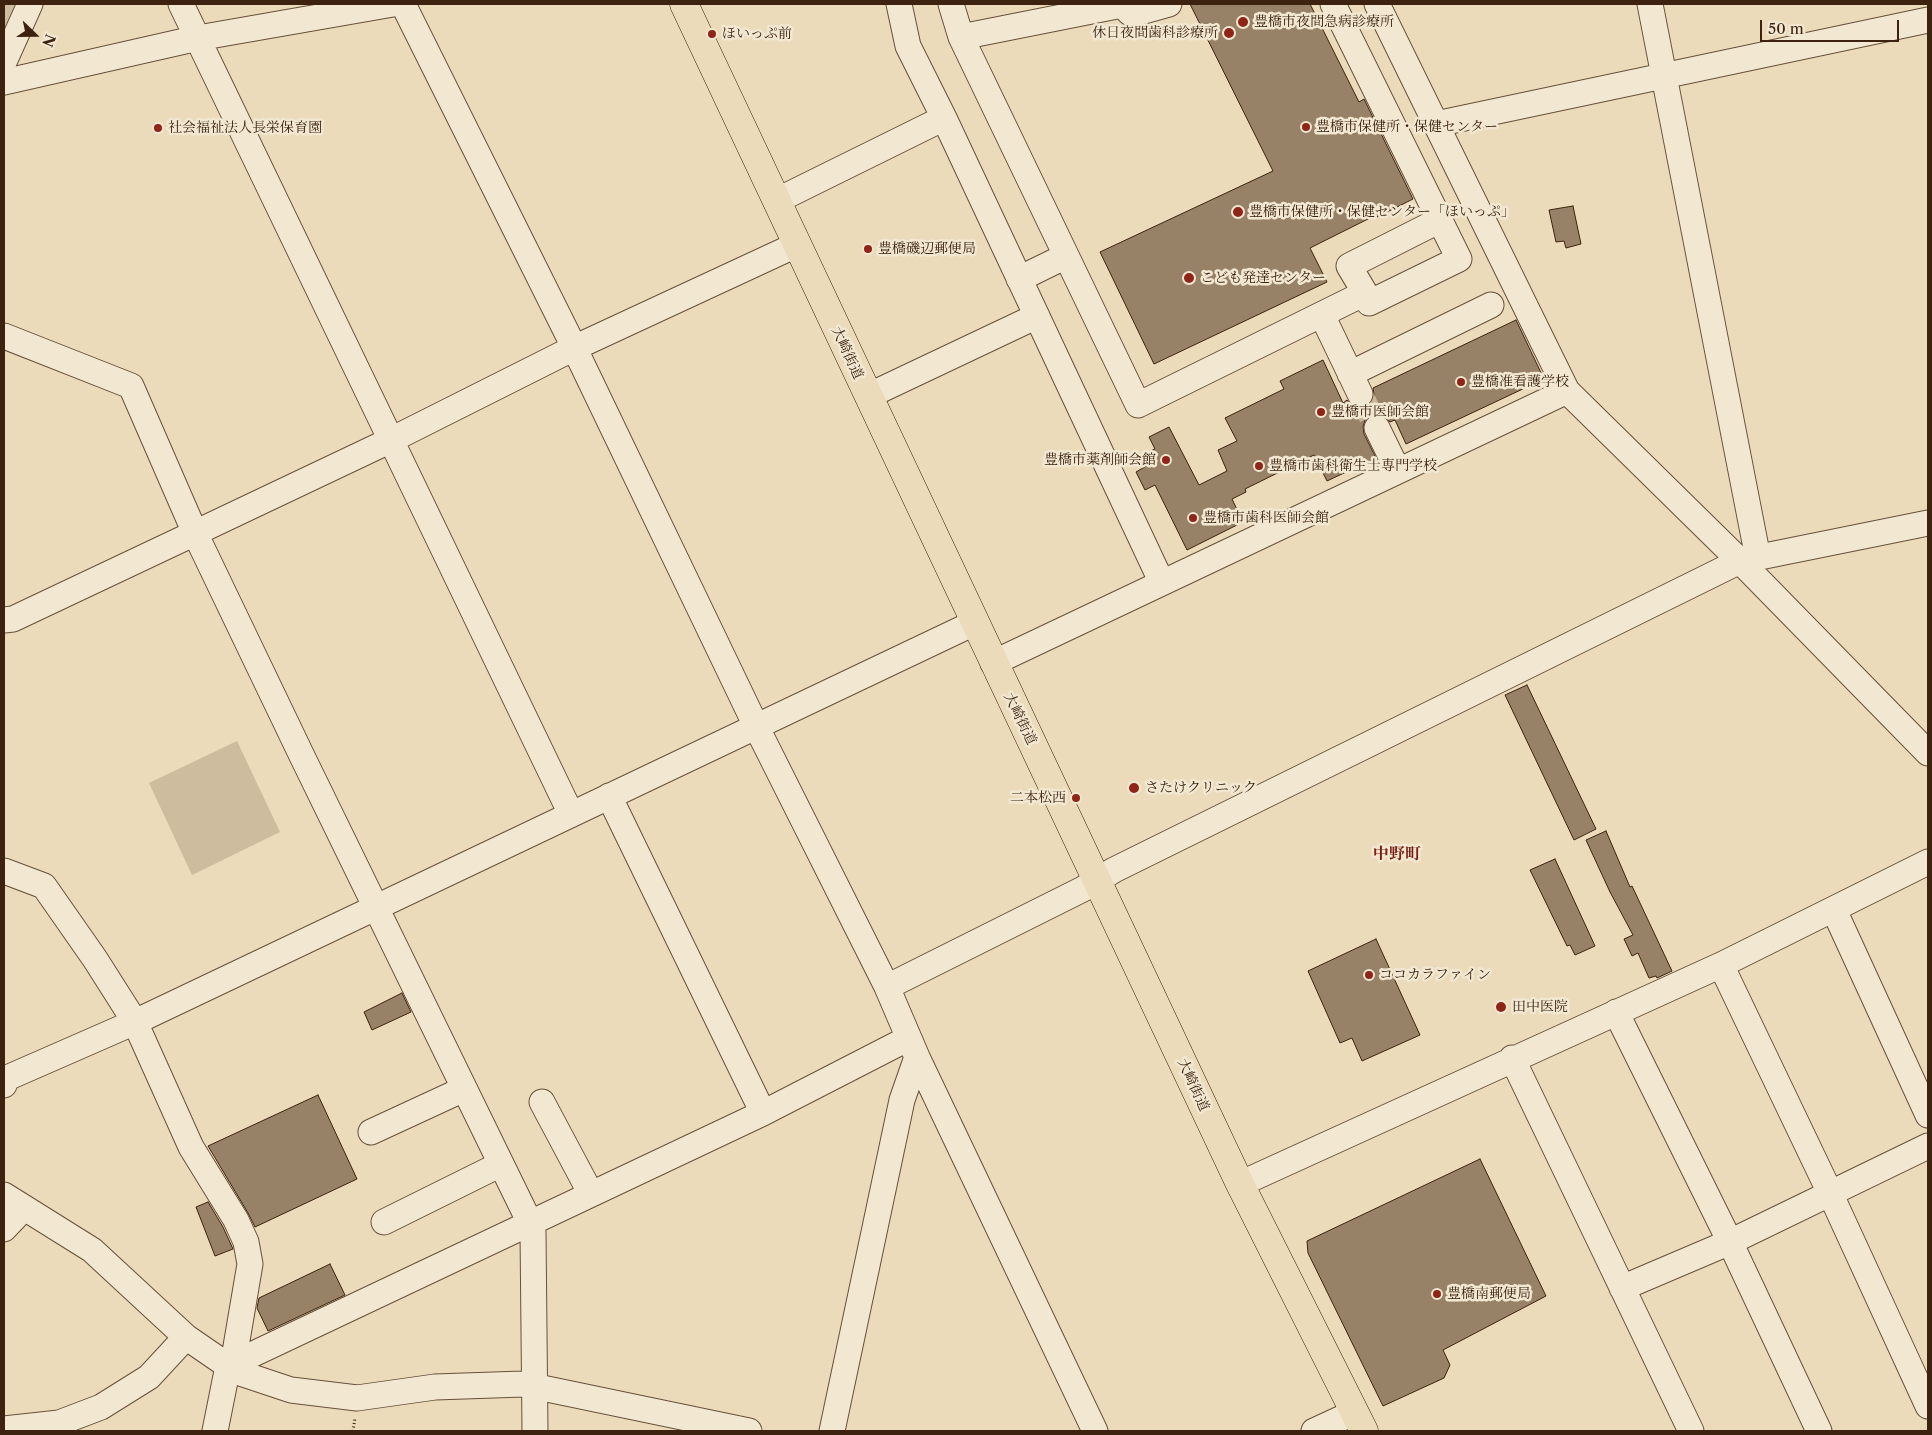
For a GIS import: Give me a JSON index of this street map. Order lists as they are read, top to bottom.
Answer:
{
  "streets": {
    "main road": ["大崎街道"]
  },
  "districts": ["中野町"],
  "places": [
    "豊橋市夜間急病診療所",
    "休日夜間歯科診療所",
    "ほいっぷ前",
    "豊橋市保健所・保健センター",
    "社会福祉法人長栄保育園",
    "豊橋市保健所・保健センター「ほいっぷ」",
    "豊橋磯辺郵便局",
    "こども発達センター",
    "豊橋准看護学校",
    "豊橋市医師会館",
    "豊橋市薬剤師会館",
    "豊橋市歯科衛生士専門学校",
    "豊橋市歯科医師会館",
    "さたけクリニック",
    "二本松西",
    "ココカラファイン",
    "田中医院",
    "豊橋南郵便局"
  ],
  "scale_bar": "50 m",
  "north": "right"
}
